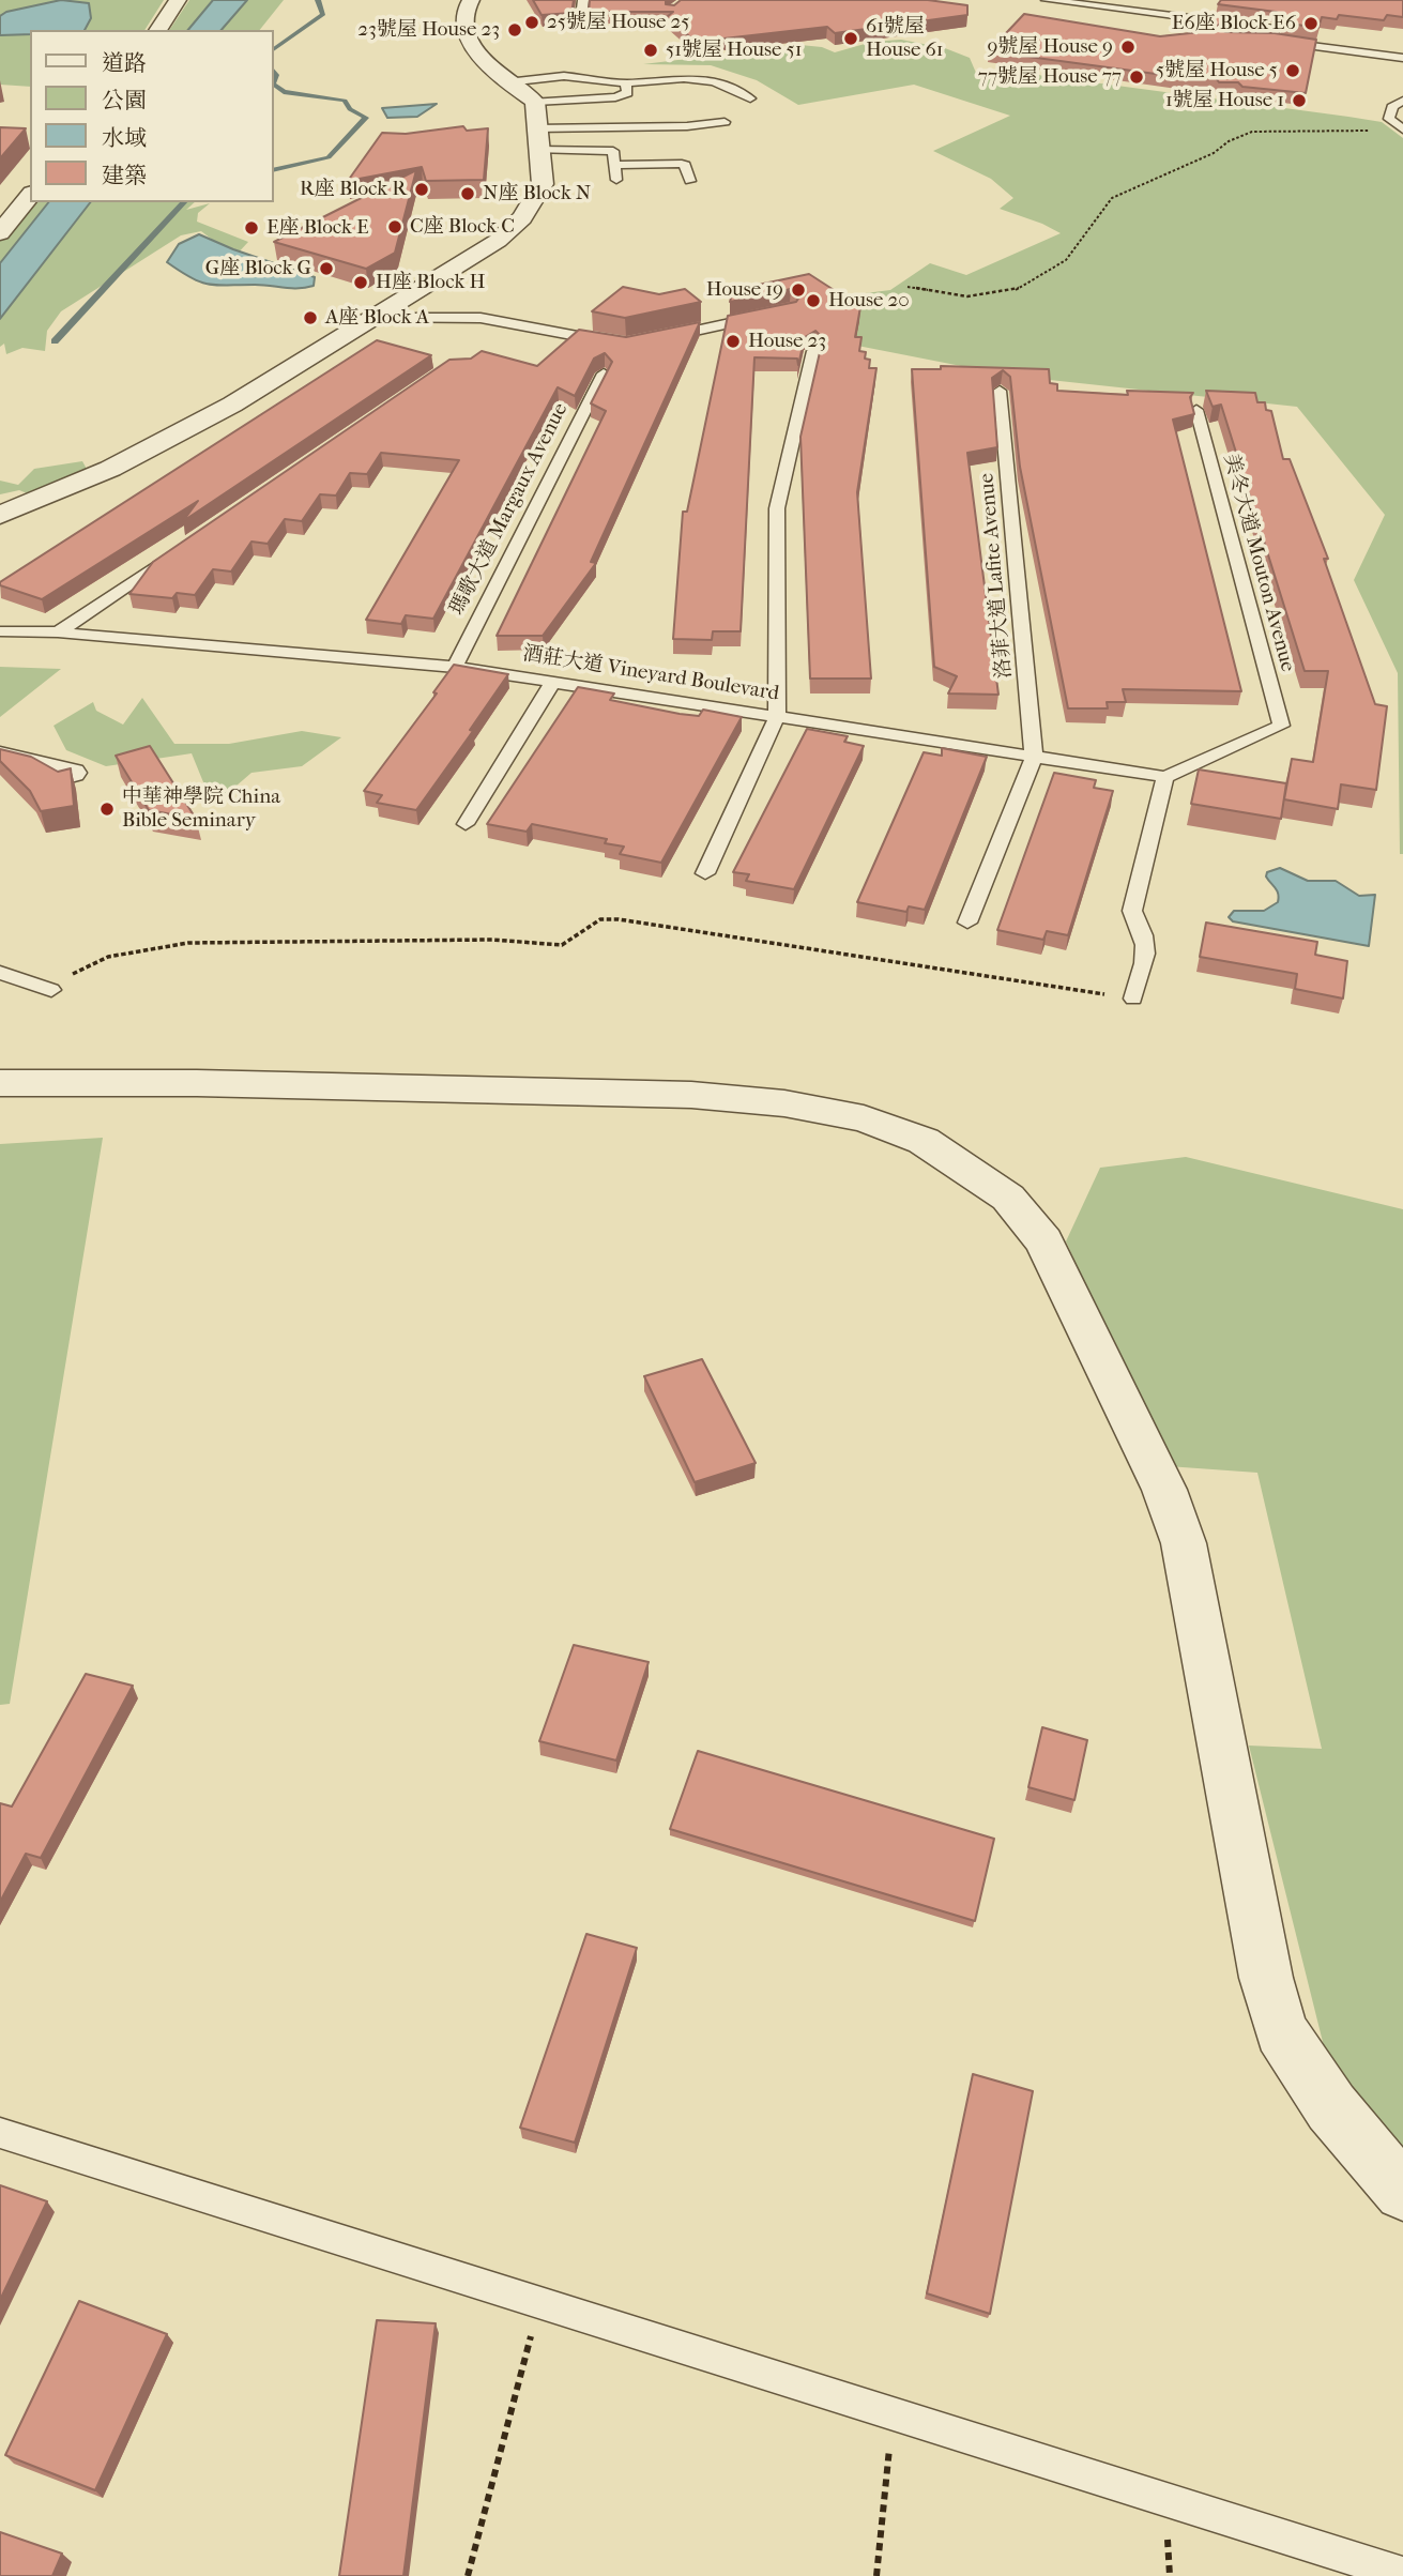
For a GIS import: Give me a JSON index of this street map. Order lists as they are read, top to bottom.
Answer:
{
  "streets": {
    "lane": [
      "瑪歌大道 Margaux Avenue",
      "美冬大道 Mouton Avenue",
      "洛菲大道 Lafite Avenue",
      "酒莊大道 Vineyard Boulevard"
    ]
  },
  "crossings": [
    ["瑪歌大道 Margaux Avenue", "酒莊大道 Vineyard Boulevard"],
    ["美冬大道 Mouton Avenue", "酒莊大道 Vineyard Boulevard"],
    ["洛菲大道 Lafite Avenue", "酒莊大道 Vineyard Boulevard"]
  ],
  "places": [
    "25號屋 House 25",
    "E6座 Block E6",
    "23號屋 House 23",
    "61號屋 House 61",
    "9號屋 House 9",
    "51號屋 House 51",
    "5號屋 House 5",
    "77號屋 House 77",
    "1號屋 House 1",
    "R座 Block R",
    "N座 Block N",
    "C座 Block C",
    "E座 Block E",
    "G座 Block G",
    "H座 Block H",
    "House 19",
    "House 20",
    "A座 Block A",
    "House 23",
    "中華神學院 China Bible Seminary"
  ],
  "legend": [
    "道路",
    "公園",
    "水域",
    "建築"
  ]
}
